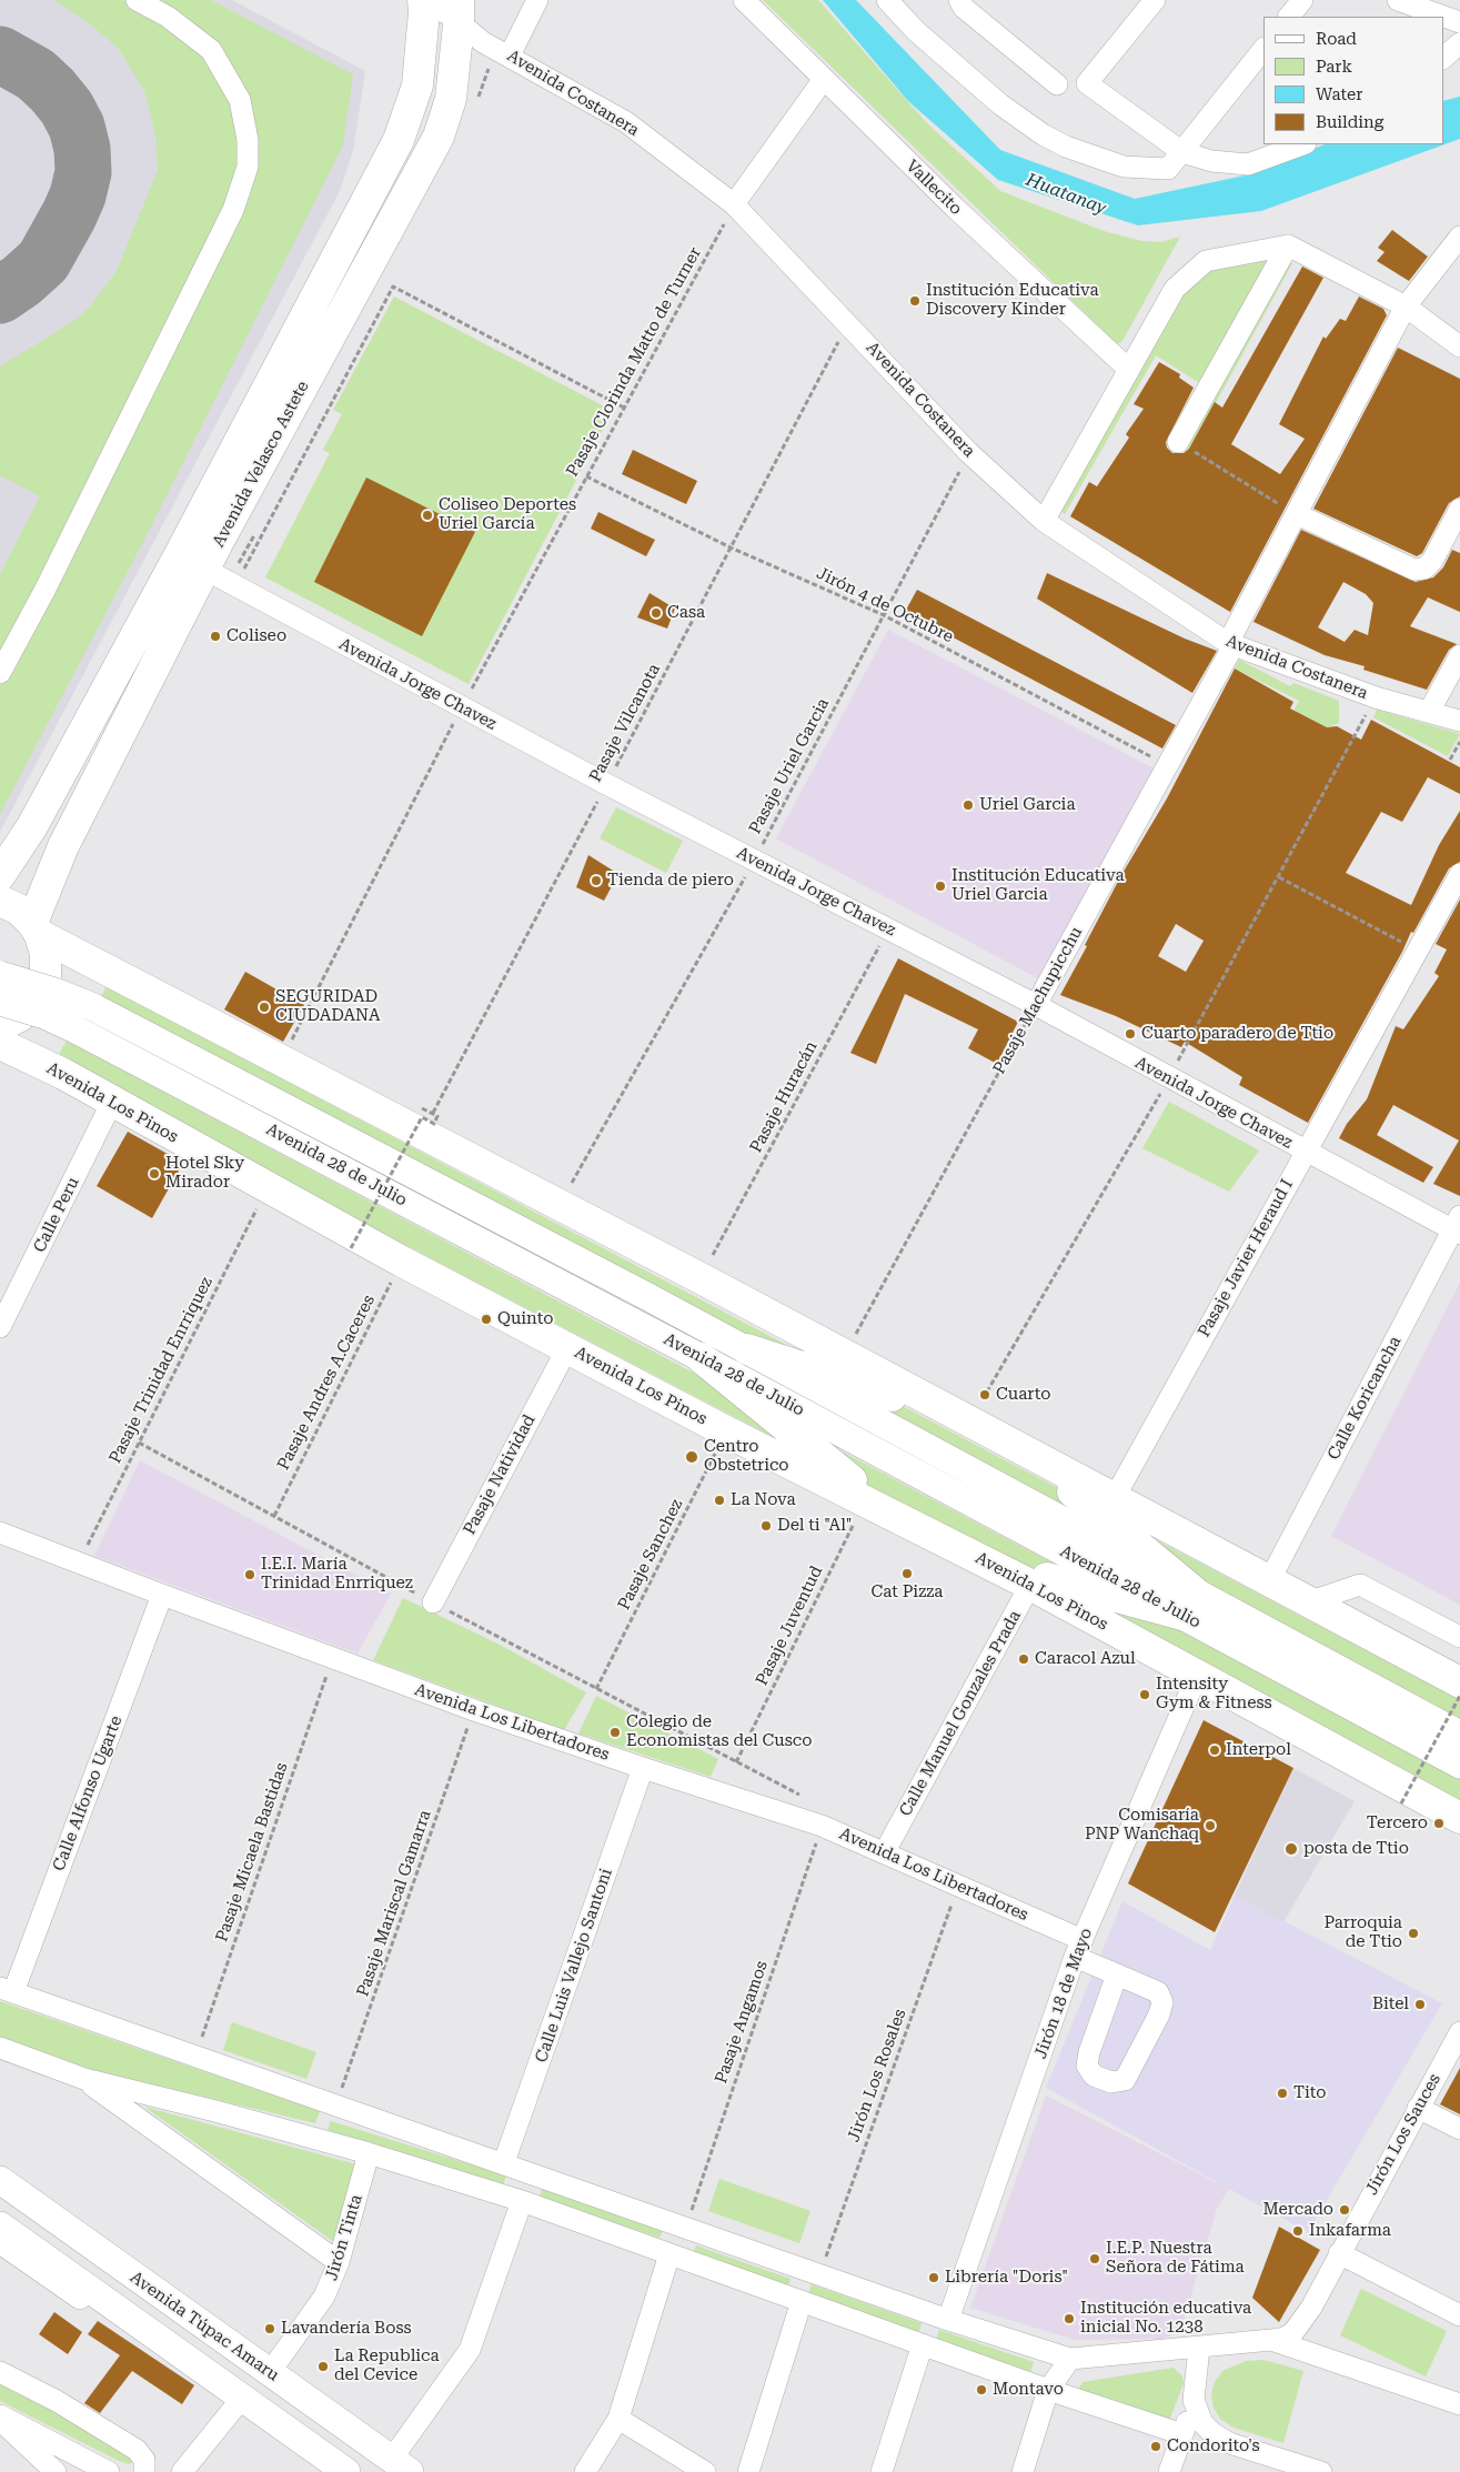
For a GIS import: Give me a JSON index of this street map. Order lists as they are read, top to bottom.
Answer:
{
  "streets": {
    "highway": ["Avenida Velasco Astete", "Avenida Los Pinos"],
    "main road": ["Avenida 28 de Julio", "Avenida Túpac Amaru"],
    "street": [
      "Avenida Costanera",
      "Vallecito",
      "Avenida Jorge Chavez",
      "Pasaje Machupicchu",
      "Calle Peru",
      "Pasaje Javier Heraud I",
      "Calle Koricancha",
      "Pasaje Natividad",
      "Calle Manuel Gonzales Prada",
      "Avenida Los Libertadores",
      "Calle Alfonso Ugarte",
      "Calle Luis Vallejo Santoni",
      "Jirón 18 de Mayo",
      "Jirón Los Sauces",
      "Jirón Tinta"
    ],
    "path": [
      "Pasaje Clorinda Matto de Turner",
      "Jirón 4 de Octubre",
      "Pasaje Vilcanota",
      "Pasaje Uriel Garcia",
      "Pasaje Huracán",
      "Pasaje Trinidad Enrriquez",
      "Pasaje Andres A.Caceres",
      "Pasaje Sanchez",
      "Pasaje Juventud",
      "Pasaje Micaela Bastidas",
      "Pasaje Mariscal Gamarra",
      "Pasaje Angamos",
      "Jirón Los Rosales"
    ]
  },
  "crossings": [
    ["Avenida Costanera", "Pasaje Clorinda Matto de Turner"],
    ["Avenida Costanera", "Avenida Velasco Astete"],
    ["Avenida Costanera", "Pasaje Vilcanota"],
    ["Avenida Costanera", "Pasaje Uriel Garcia"],
    ["Avenida Costanera", "Pasaje Machupicchu"],
    ["Pasaje Clorinda Matto de Turner", "Jirón 4 de Octubre"],
    ["Pasaje Clorinda Matto de Turner", "Avenida Jorge Chavez"],
    ["Avenida Velasco Astete", "Avenida Jorge Chavez"],
    ["Jirón 4 de Octubre", "Pasaje Vilcanota"],
    ["Jirón 4 de Octubre", "Pasaje Uriel Garcia"],
    ["Jirón 4 de Octubre", "Pasaje Machupicchu"],
    ["Avenida Jorge Chavez", "Pasaje Vilcanota"],
    ["Avenida Jorge Chavez", "Pasaje Uriel Garcia"],
    ["Avenida Jorge Chavez", "Pasaje Machupicchu"],
    ["Avenida Jorge Chavez", "Pasaje Huracán"],
    ["Avenida Jorge Chavez", "Pasaje Javier Heraud I"],
    ["Avenida Jorge Chavez", "Calle Koricancha"],
    ["Avenida Los Pinos", "Calle Peru"],
    ["Avenida Los Pinos", "Pasaje Trinidad Enrriquez"],
    ["Avenida Los Pinos", "Pasaje Andres A.Caceres"],
    ["Avenida Los Pinos", "Pasaje Natividad"],
    ["Avenida Los Pinos", "Pasaje Sanchez"],
    ["Avenida Los Pinos", "Pasaje Juventud"],
    ["Avenida Los Pinos", "Calle Manuel Gonzales Prada"],
    ["Avenida Los Pinos", "Jirón 18 de Mayo"],
    ["Pasaje Trinidad Enrriquez", "Avenida Los Libertadores"],
    ["Avenida Los Libertadores", "Calle Alfonso Ugarte"],
    ["Avenida Los Libertadores", "Pasaje Micaela Bastidas"],
    ["Avenida Los Libertadores", "Pasaje Mariscal Gamarra"],
    ["Avenida Los Libertadores", "Calle Luis Vallejo Santoni"],
    ["Avenida Los Libertadores", "Jirón 18 de Mayo"],
    ["Avenida Los Libertadores", "Pasaje Angamos"],
    ["Avenida Los Libertadores", "Jirón Los Rosales"],
    ["Jirón Tinta", "Avenida Túpac Amaru"]
  ],
  "water": ["Huatanay"],
  "places": [
    "Institución Educativa Discovery Kinder",
    "Coliseo Deportes Uriel García",
    "Casa",
    "Coliseo",
    "Uriel Garcia",
    "Tienda de piero",
    "Institución Educativa Uriel Garcia",
    "SEGURIDAD CIUDADANA",
    "Cuarto paradero de Ttio",
    "Hotel Sky Mirador",
    "Quinto",
    "Cuarto",
    "Centro Obstetrico",
    "La Nova",
    "Del ti \"Al\"",
    "Cat Pizza",
    "I.E.I. María Trinidad Enrriquez",
    "Caracol Azul",
    "Intensity Gym & Fitness",
    "Colegio de Economistas del Cusco",
    "Interpol",
    "Tercero",
    "Comisaría PNP Wanchaq",
    "posta de Ttio",
    "Parroquia de Ttio",
    "Bitel",
    "Tito",
    "Mercado",
    "Inkafarma",
    "I.E.P. Nuestra Señora de Fátima",
    "Librería \"Doris\"",
    "Institución educativa inicial No. 1238",
    "Lavandería Boss",
    "La Republica del Cevice",
    "Montavo",
    "Condorito's"
  ],
  "legend": [
    "Road",
    "Park",
    "Water",
    "Building"
  ]
}
